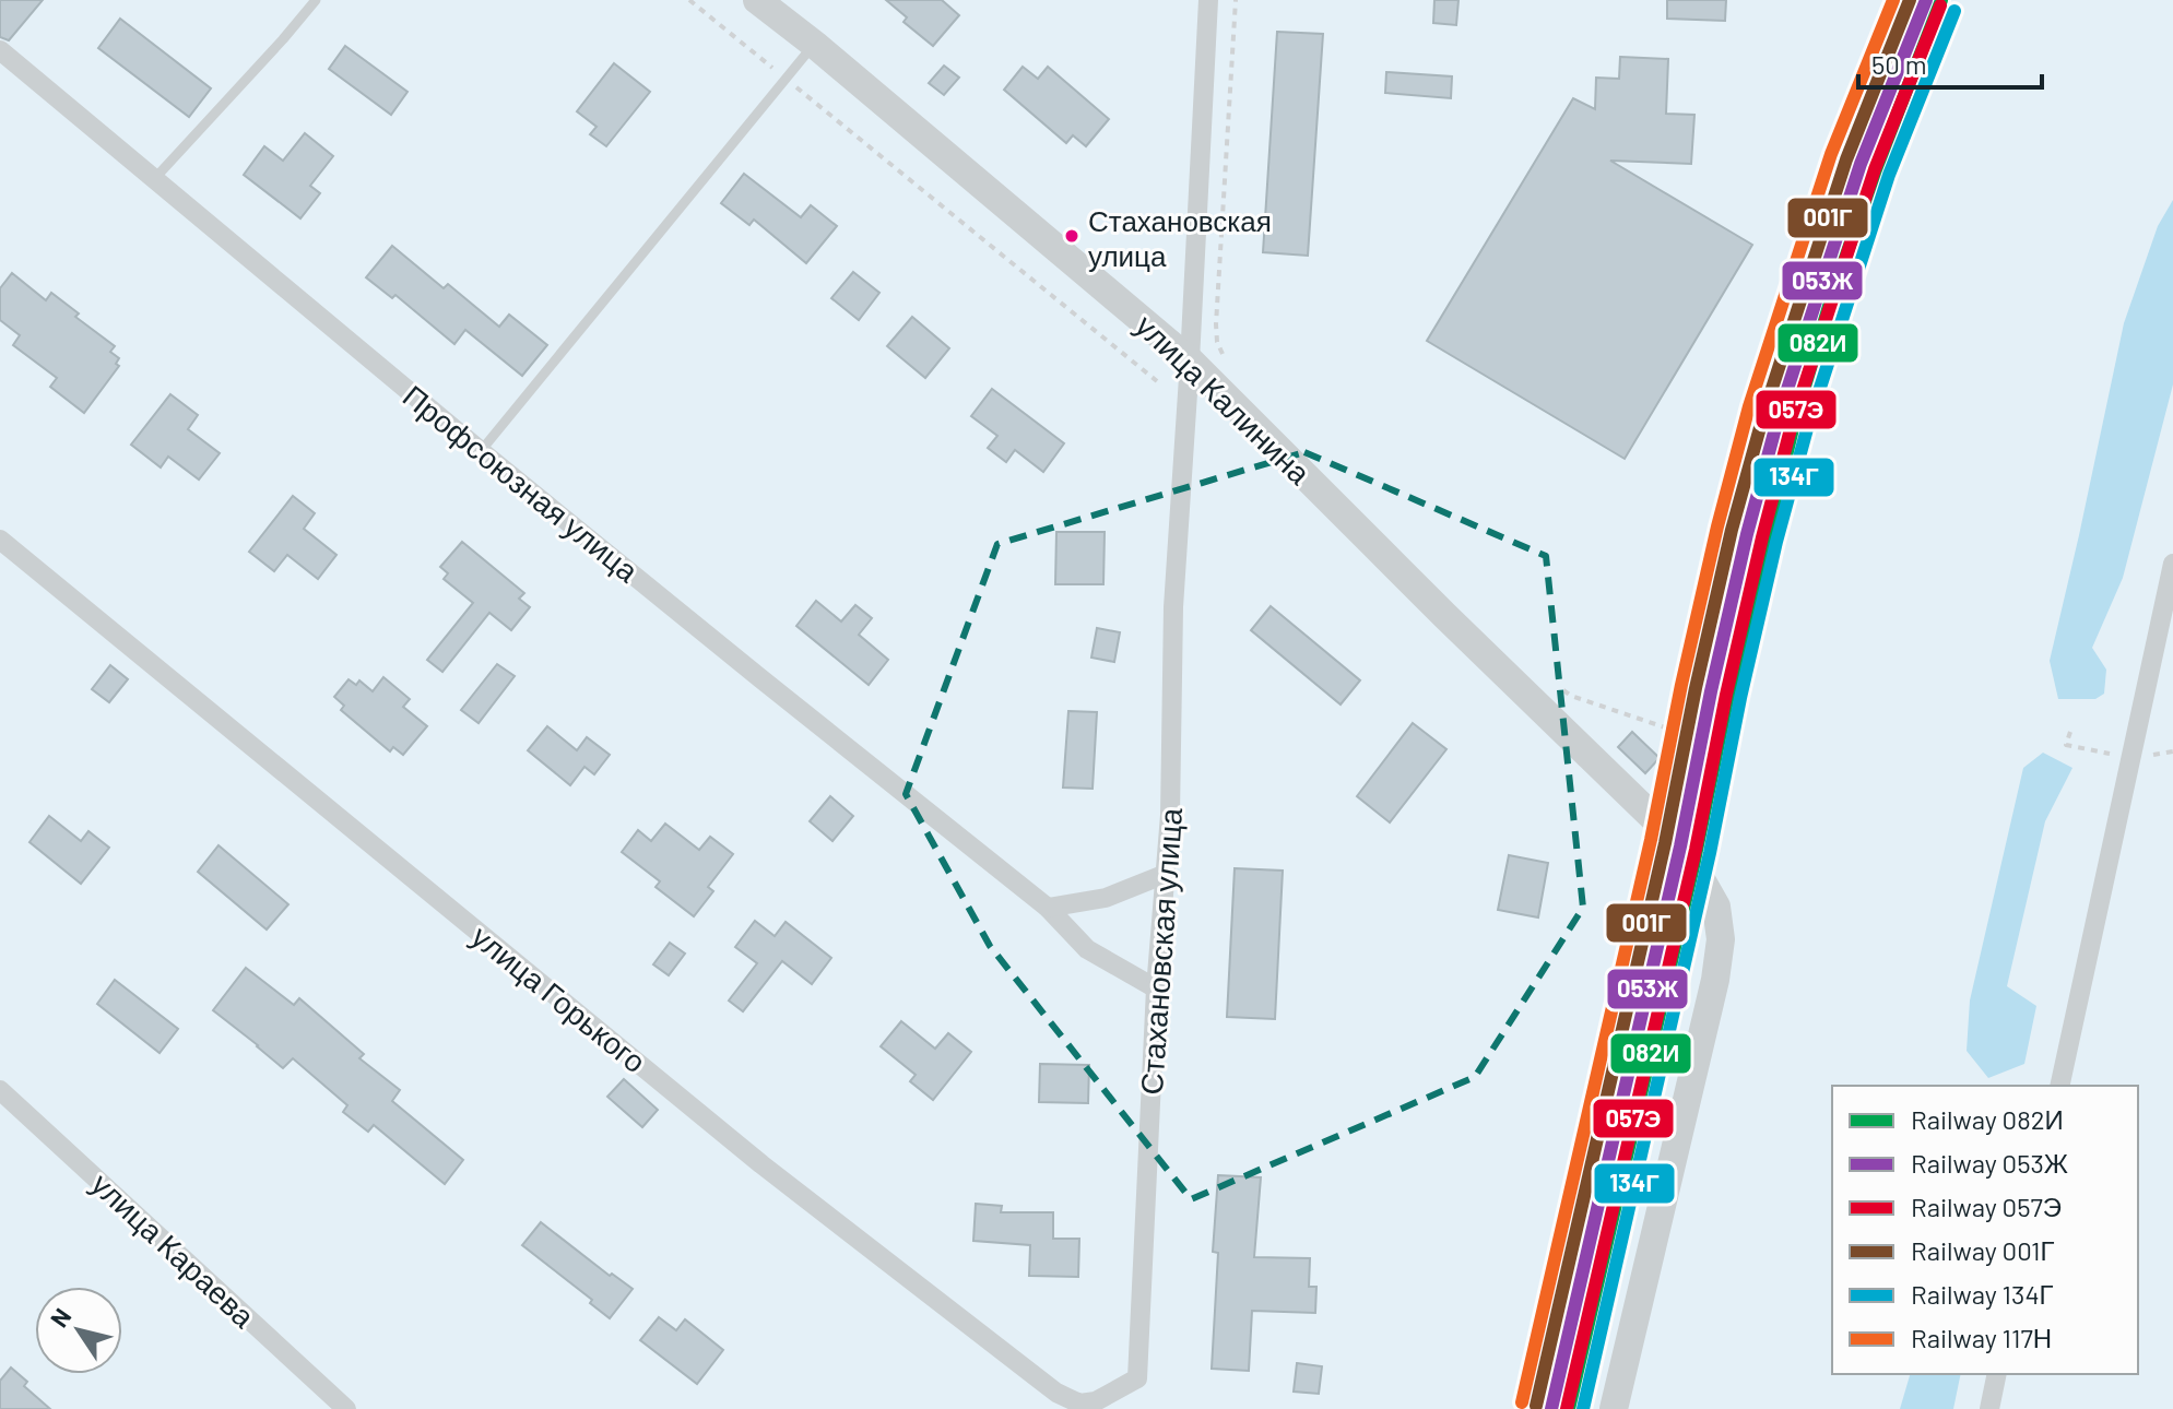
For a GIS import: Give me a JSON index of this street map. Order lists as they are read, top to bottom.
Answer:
{
  "streets": {
    "street": [
      "улица Калинина",
      "Профсоюзная улица",
      "Стахановская улица",
      "улица Горького",
      "улица Караева"
    ]
  },
  "crossings": [
    ["улица Калинина", "Стахановская улица"],
    ["Профсоюзная улица", "Стахановская улица"],
    ["Стахановская улица", "улица Горького"]
  ],
  "places": ["Стахановская улица"],
  "lines": [
    "rail line 082И",
    "rail line 053Ж",
    "rail line 001Г",
    "rail line 117Н",
    "rail line 057Э",
    "rail line 134Г"
  ],
  "legend": [
    "Railway 082И",
    "Railway 053Ж",
    "Railway 057Э",
    "Railway 001Г",
    "Railway 134Г",
    "Railway 117Н"
  ],
  "scale_bar": "50 m",
  "north": "top left"
}
